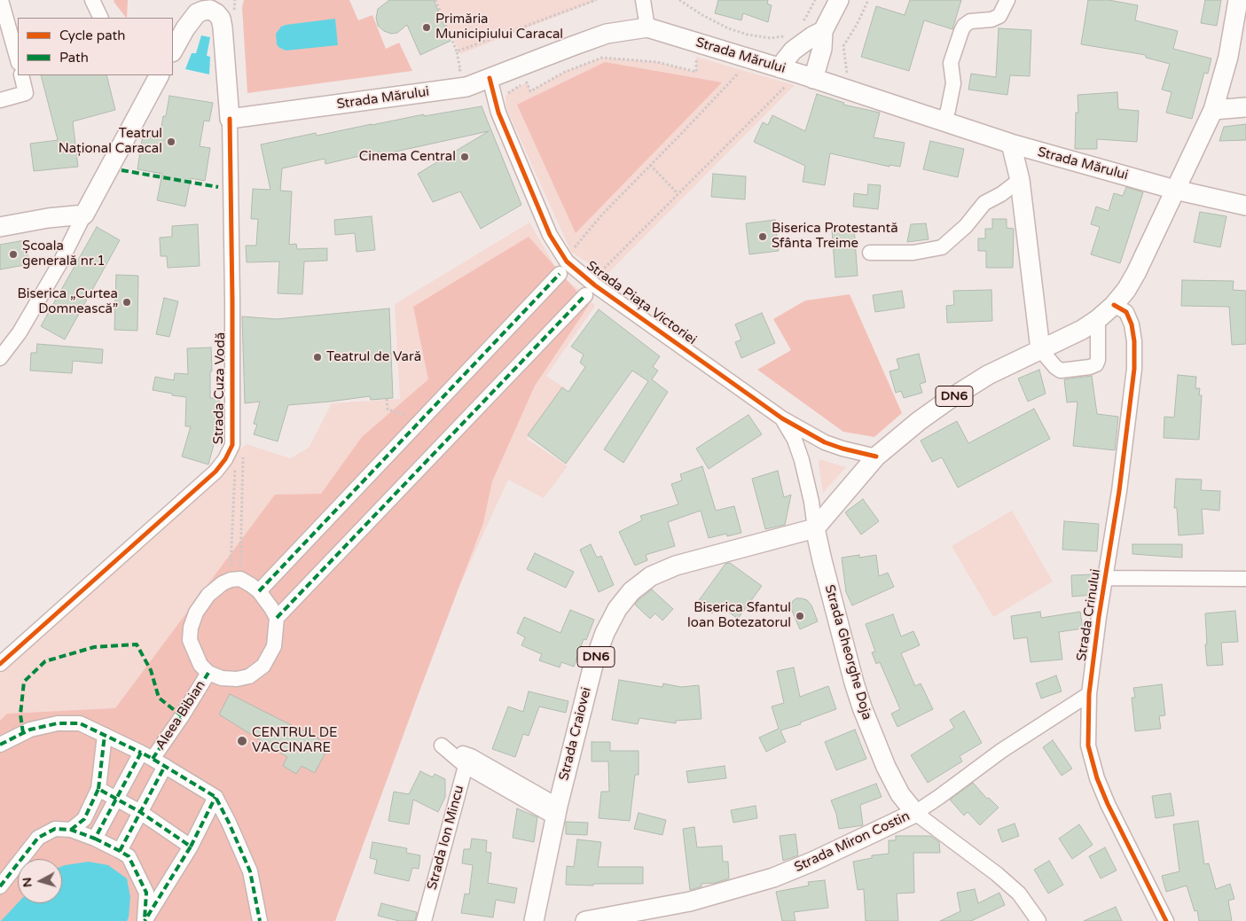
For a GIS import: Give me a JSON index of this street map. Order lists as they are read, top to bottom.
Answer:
{
  "streets": {
    "main road": [
      "Strada Mărului",
      "Strada Cuza Vodă",
      "DN6",
      "Strada Gheorghe Doja",
      "Strada Craiovei",
      "Strada Miron Costin"
    ],
    "street": [
      "Strada Piața Victoriei",
      "Strada Crinului",
      "Aleea Bibian",
      "Strada Ion Mincu"
    ]
  },
  "crossings": [
    ["Strada Mărului", "Strada Piața Victoriei"],
    ["Strada Mărului", "Strada Cuza Vodă"],
    ["Strada Mărului", "DN6"],
    ["Strada Piața Victoriei", "DN6"],
    ["Strada Piața Victoriei", "Strada Gheorghe Doja"],
    ["Strada Piața Victoriei", "Strada Craiovei"],
    ["DN6", "Strada Crinului"],
    ["DN6", "Strada Gheorghe Doja"],
    ["DN6", "Strada Craiovei"],
    ["Strada Crinului", "Strada Miron Costin"],
    ["Strada Gheorghe Doja", "Strada Craiovei"],
    ["Strada Gheorghe Doja", "Strada Miron Costin"],
    ["Strada Craiovei", "Strada Ion Mincu"]
  ],
  "places": [
    "Primăria Municipiului Caracal",
    "Teatrul Național Caracal",
    "Cinema Central",
    "Biserica Protestantă Sfânta Treime",
    "Școala generală nr.1",
    "Biserica „Curtea Domnească”",
    "Teatrul de Vară",
    "Biserica Sfantul Ioan Botezatorul",
    "CENTRUL DE VACCINARE"
  ],
  "legend": ["Cycle path", "Path"],
  "north": "left"
}
